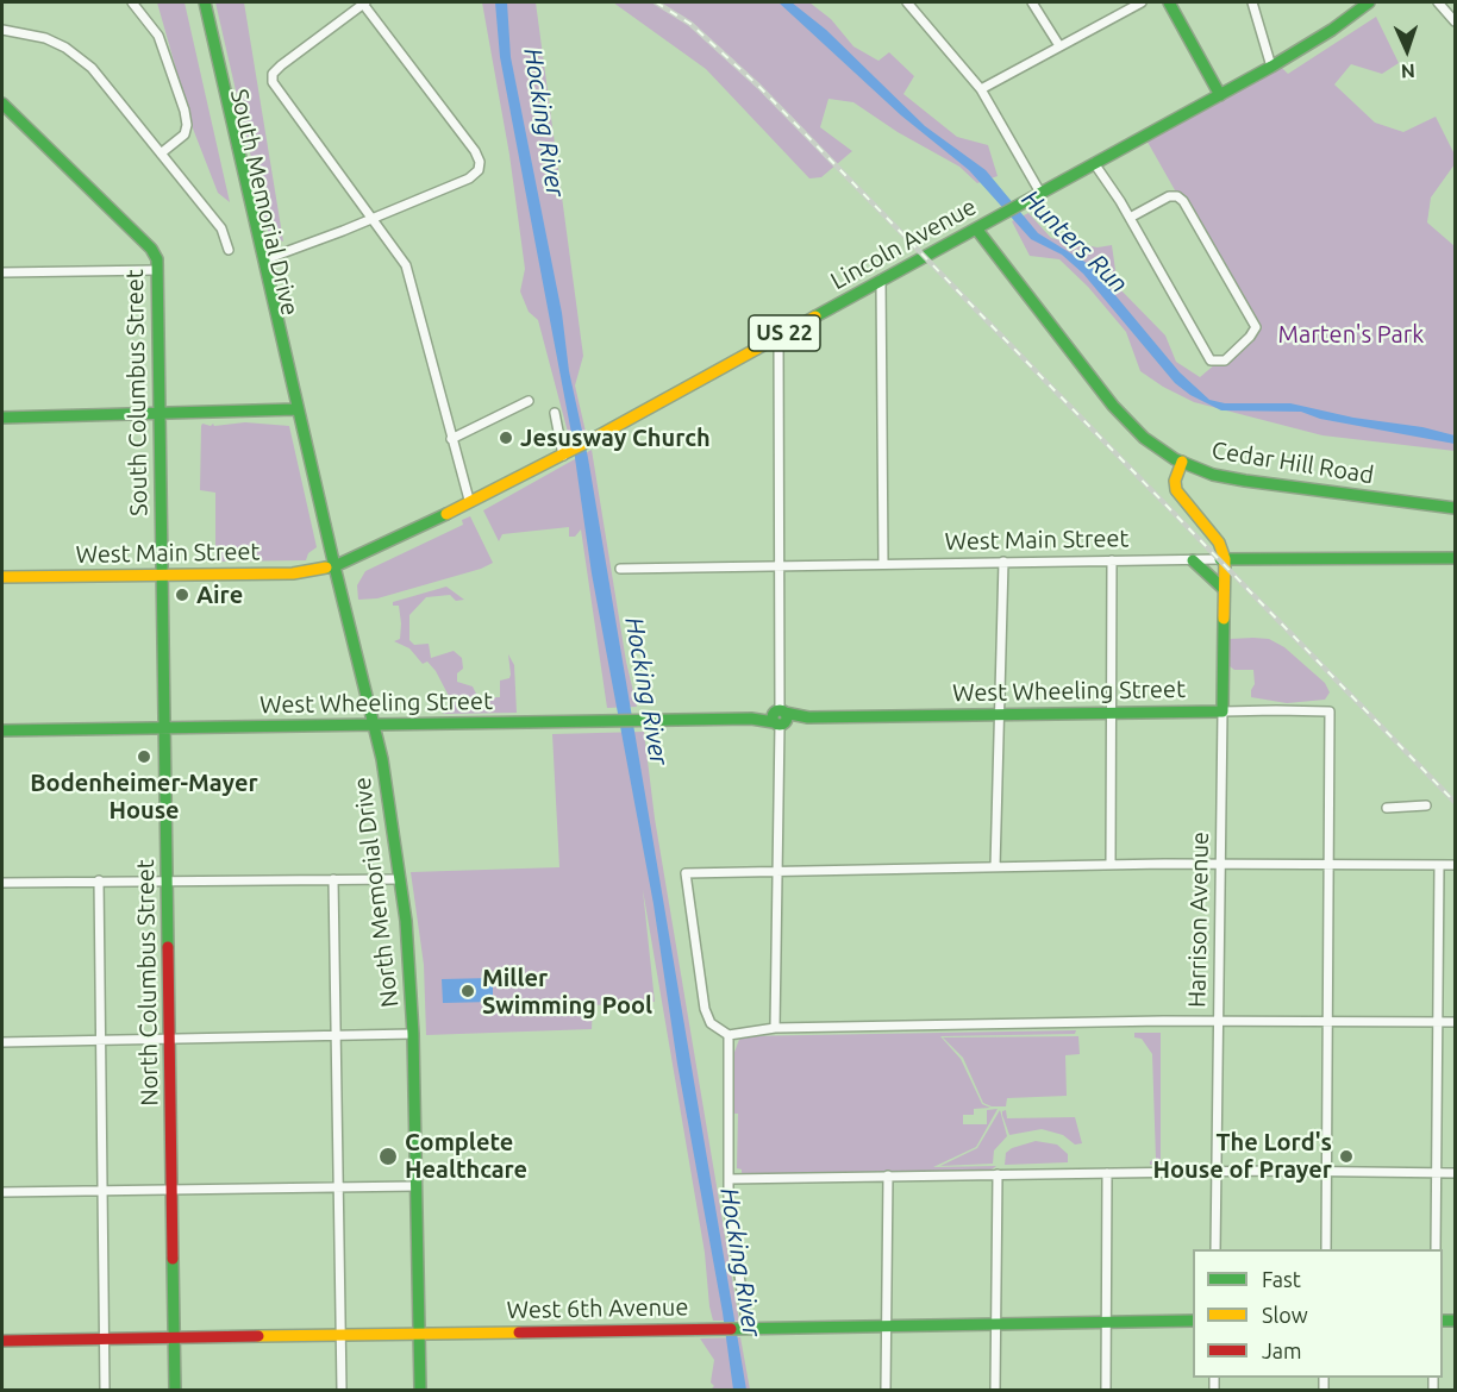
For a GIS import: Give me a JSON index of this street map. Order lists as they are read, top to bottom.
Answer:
{
  "streets": {
    "main road": [
      "South Memorial Drive",
      "Lincoln Avenue",
      "US 22",
      "South Columbus Street",
      "Cedar Hill Road",
      "West Main Street",
      "West Wheeling Street",
      "North Memorial Drive",
      "Harrison Avenue",
      "North Columbus Street",
      "West 6th Avenue"
    ]
  },
  "crossings": [
    ["South Memorial Drive", "Lincoln Avenue"],
    ["South Memorial Drive", "West Main Street"],
    ["South Memorial Drive", "North Memorial Drive"],
    ["Lincoln Avenue", "Cedar Hill Road"],
    ["Lincoln Avenue", "West Main Street"],
    ["Lincoln Avenue", "North Memorial Drive"],
    ["South Columbus Street", "West Main Street"],
    ["South Columbus Street", "North Columbus Street"],
    ["West Main Street", "North Memorial Drive"],
    ["West Main Street", "Harrison Avenue"],
    ["West Main Street", "North Columbus Street"],
    ["West Wheeling Street", "North Memorial Drive"],
    ["West Wheeling Street", "Harrison Avenue"],
    ["West Wheeling Street", "North Columbus Street"],
    ["North Memorial Drive", "West 6th Avenue"],
    ["North Columbus Street", "West 6th Avenue"]
  ],
  "water": ["Hocking River", "Hunters Run"],
  "parks": ["Marten's Park"],
  "places": [
    "Jesusway Church",
    "Aire",
    "Bodenheimer-Mayer House",
    "Miller Swimming Pool",
    "Complete Healthcare",
    "The Lord's House of Prayer"
  ],
  "legend": ["Fast", "Slow", "Jam"],
  "north": "bottom"
}
